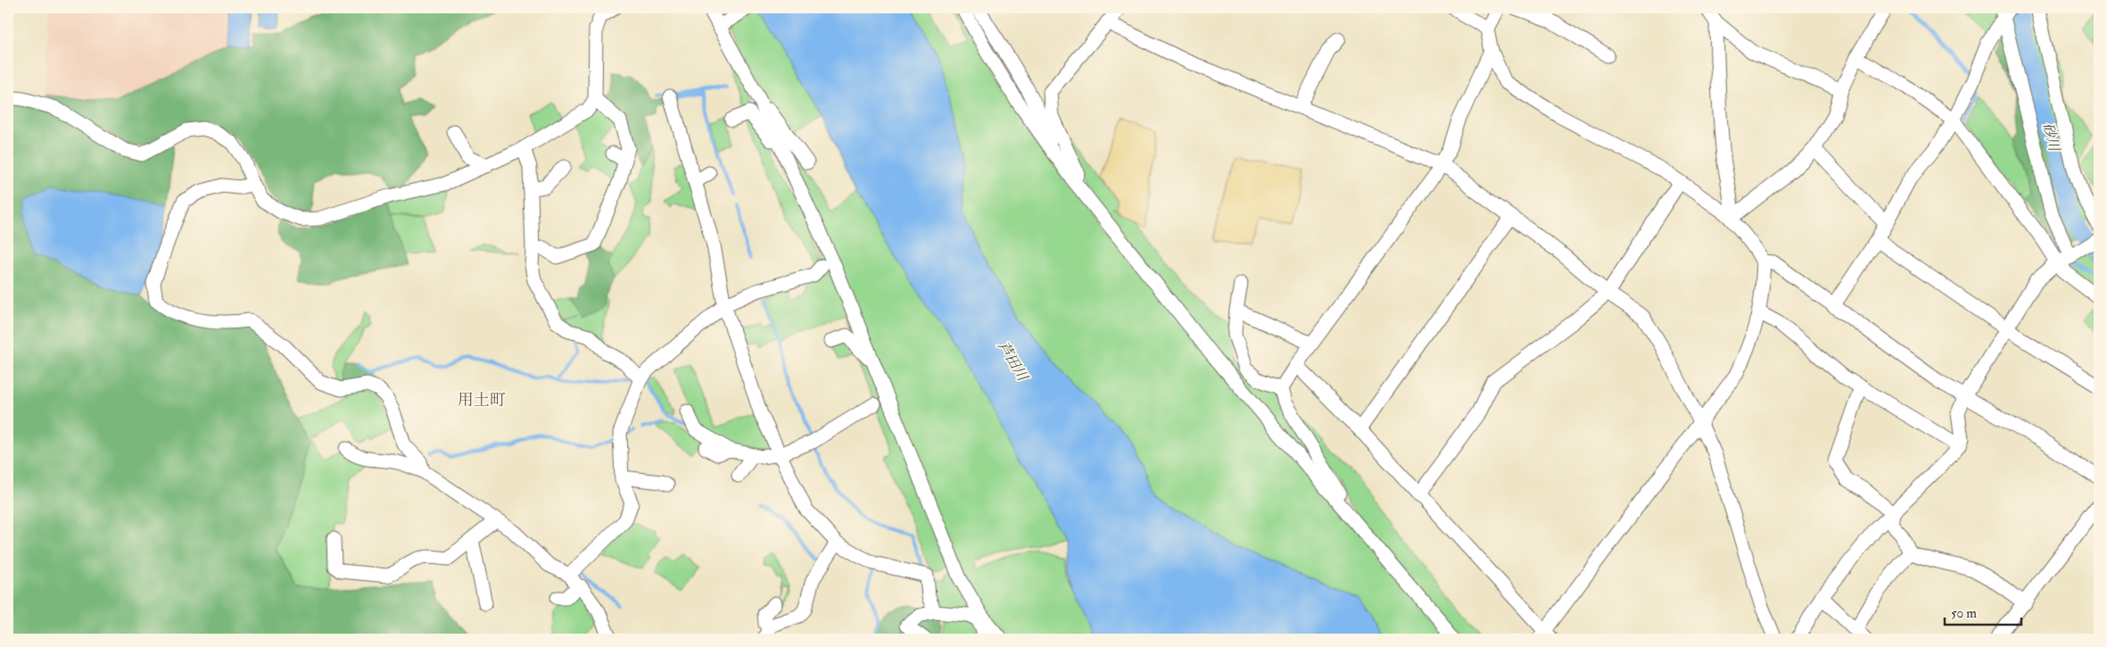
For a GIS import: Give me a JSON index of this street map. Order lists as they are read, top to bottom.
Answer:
{
  "districts": ["用土町"],
  "water": ["砂川", "芦田川"],
  "scale_bar": "50 m"
}
